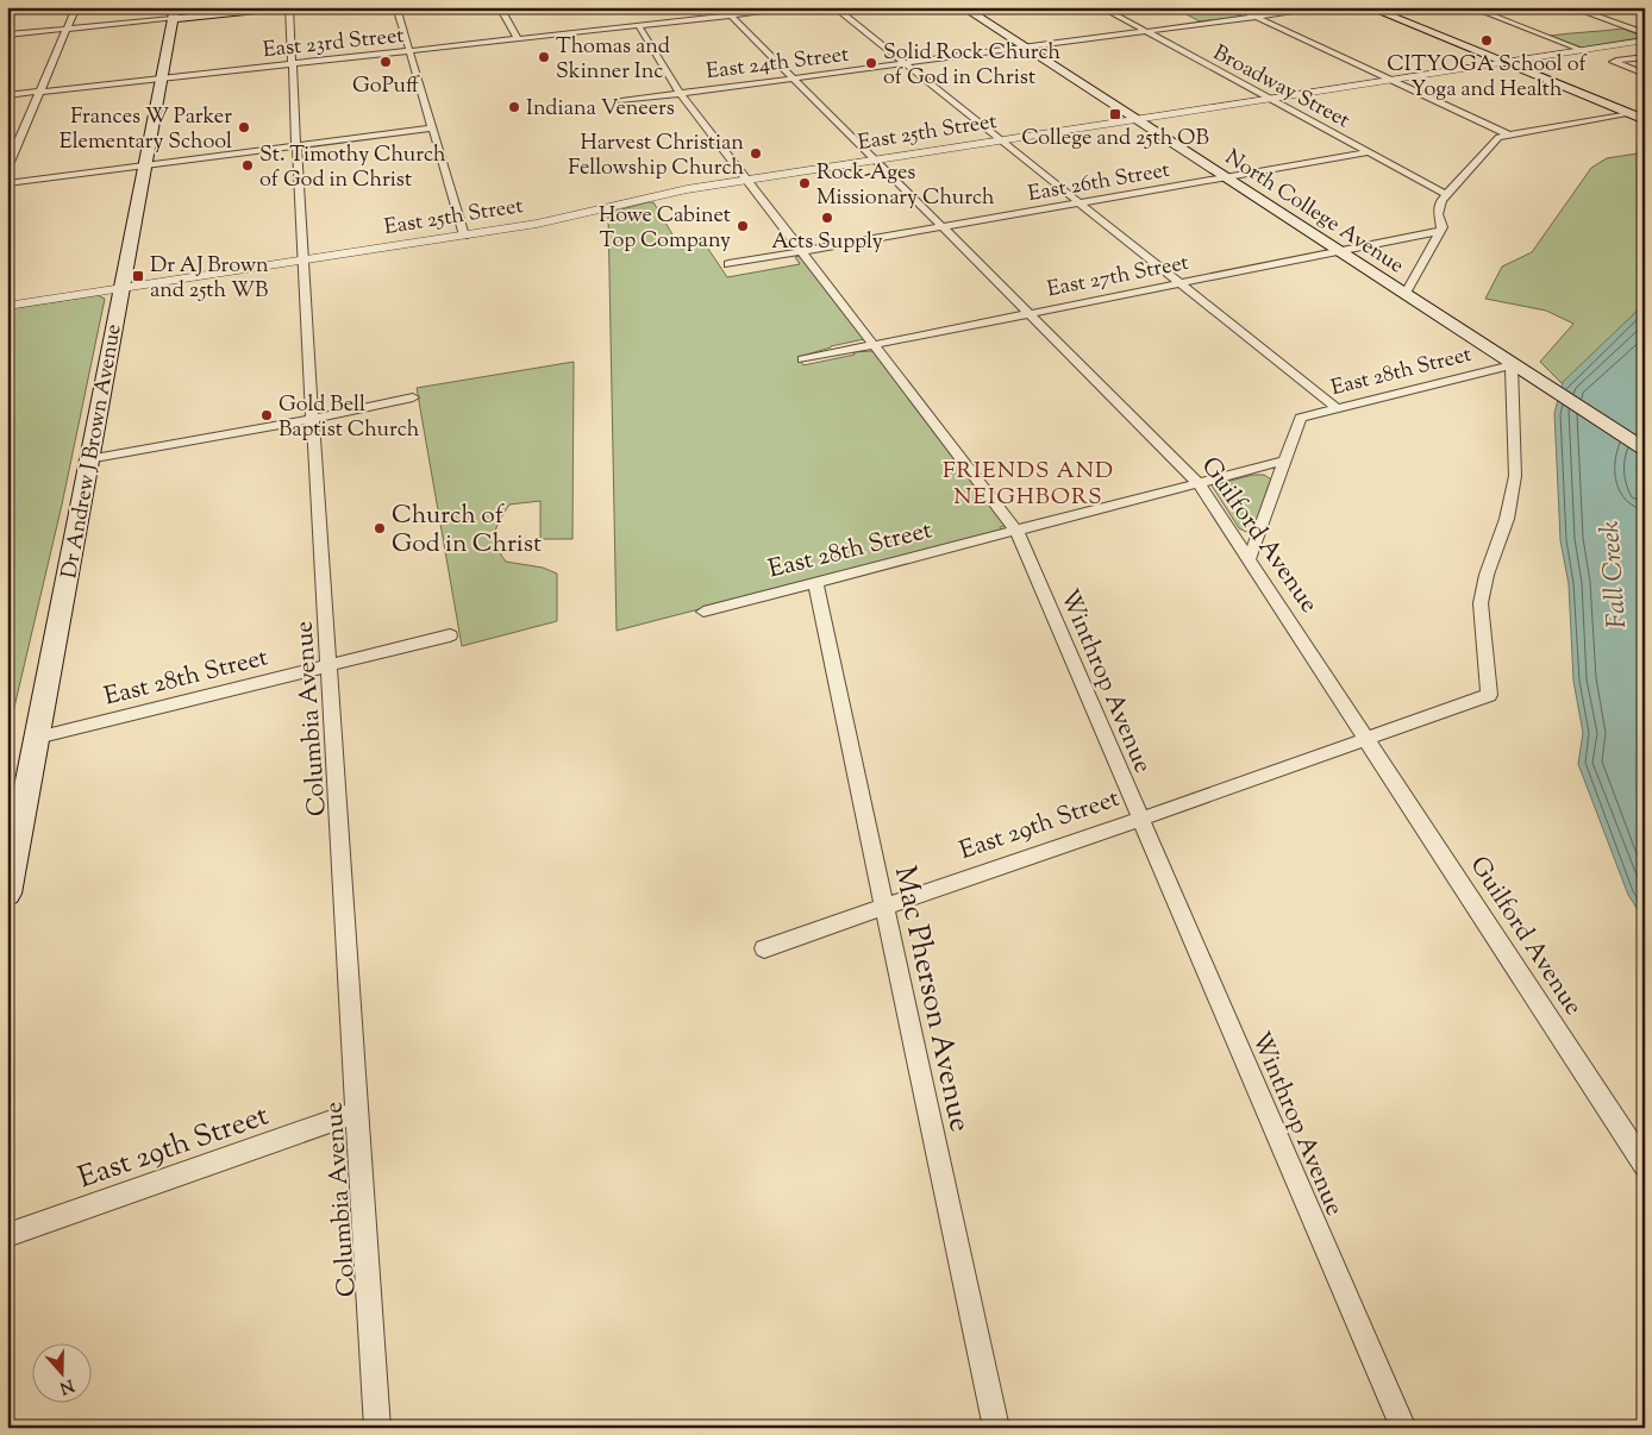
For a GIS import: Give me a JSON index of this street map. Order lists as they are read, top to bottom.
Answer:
{
  "streets": {
    "main road": ["North College Avenue", "Dr Andrew J Brown Avenue"],
    "street": [
      "East 23rd Street",
      "East 24th Street",
      "Broadway Street",
      "East 25th Street",
      "East 26th Street",
      "East 27th Street",
      "East 28th Street",
      "Guilford Avenue",
      "Winthrop Avenue",
      "Columbia Avenue",
      "East 29th Street",
      "Mac Pherson Avenue"
    ]
  },
  "crossings": [
    ["East 23rd Street", "Dr Andrew J Brown Avenue"],
    ["East 23rd Street", "Guilford Avenue"],
    ["East 23rd Street", "Winthrop Avenue"],
    ["East 23rd Street", "Columbia Avenue"],
    ["East 24th Street", "Broadway Street"],
    ["East 24th Street", "North College Avenue"],
    ["East 24th Street", "Guilford Avenue"],
    ["East 24th Street", "Winthrop Avenue"],
    ["Broadway Street", "East 25th Street"],
    ["Broadway Street", "East 26th Street"],
    ["East 25th Street", "North College Avenue"],
    ["East 25th Street", "Dr Andrew J Brown Avenue"],
    ["East 25th Street", "Guilford Avenue"],
    ["East 25th Street", "Winthrop Avenue"],
    ["East 25th Street", "Columbia Avenue"],
    ["East 26th Street", "North College Avenue"],
    ["East 26th Street", "Guilford Avenue"],
    ["East 26th Street", "Winthrop Avenue"],
    ["North College Avenue", "East 27th Street"],
    ["North College Avenue", "East 28th Street"],
    ["North College Avenue", "East 29th Street"],
    ["East 27th Street", "Guilford Avenue"],
    ["East 27th Street", "Winthrop Avenue"],
    ["East 28th Street", "Dr Andrew J Brown Avenue"],
    ["East 28th Street", "Guilford Avenue"],
    ["East 28th Street", "Winthrop Avenue"],
    ["East 28th Street", "Columbia Avenue"],
    ["East 28th Street", "East 29th Street"],
    ["East 28th Street", "Mac Pherson Avenue"],
    ["Guilford Avenue", "East 29th Street"],
    ["Winthrop Avenue", "East 29th Street"],
    ["Columbia Avenue", "East 29th Street"],
    ["East 29th Street", "Mac Pherson Avenue"]
  ],
  "districts": ["FRIENDS AND NEIGHBORS"],
  "water": ["Fall Creek"],
  "places": {
    "other": [
      "CITYOGA School of Yoga and Health",
      "Thomas and Skinner Inc",
      "GoPuff",
      "Solid Rock Church of God in Christ",
      "Indiana Veneers",
      "Frances W Parker Elementary School",
      "Harvest Christian Fellowship Church",
      "St. Timothy Church of God in Christ",
      "Rock-Ages Missionary Church",
      "Acts Supply",
      "Howe Cabinet Top Company",
      "Gold Bell Baptist Church",
      "Church of God in Christ"
    ],
    "transit": ["College and 25th OB", "Dr AJ Brown and 25th WB"]
  },
  "north": "bottom"
}
